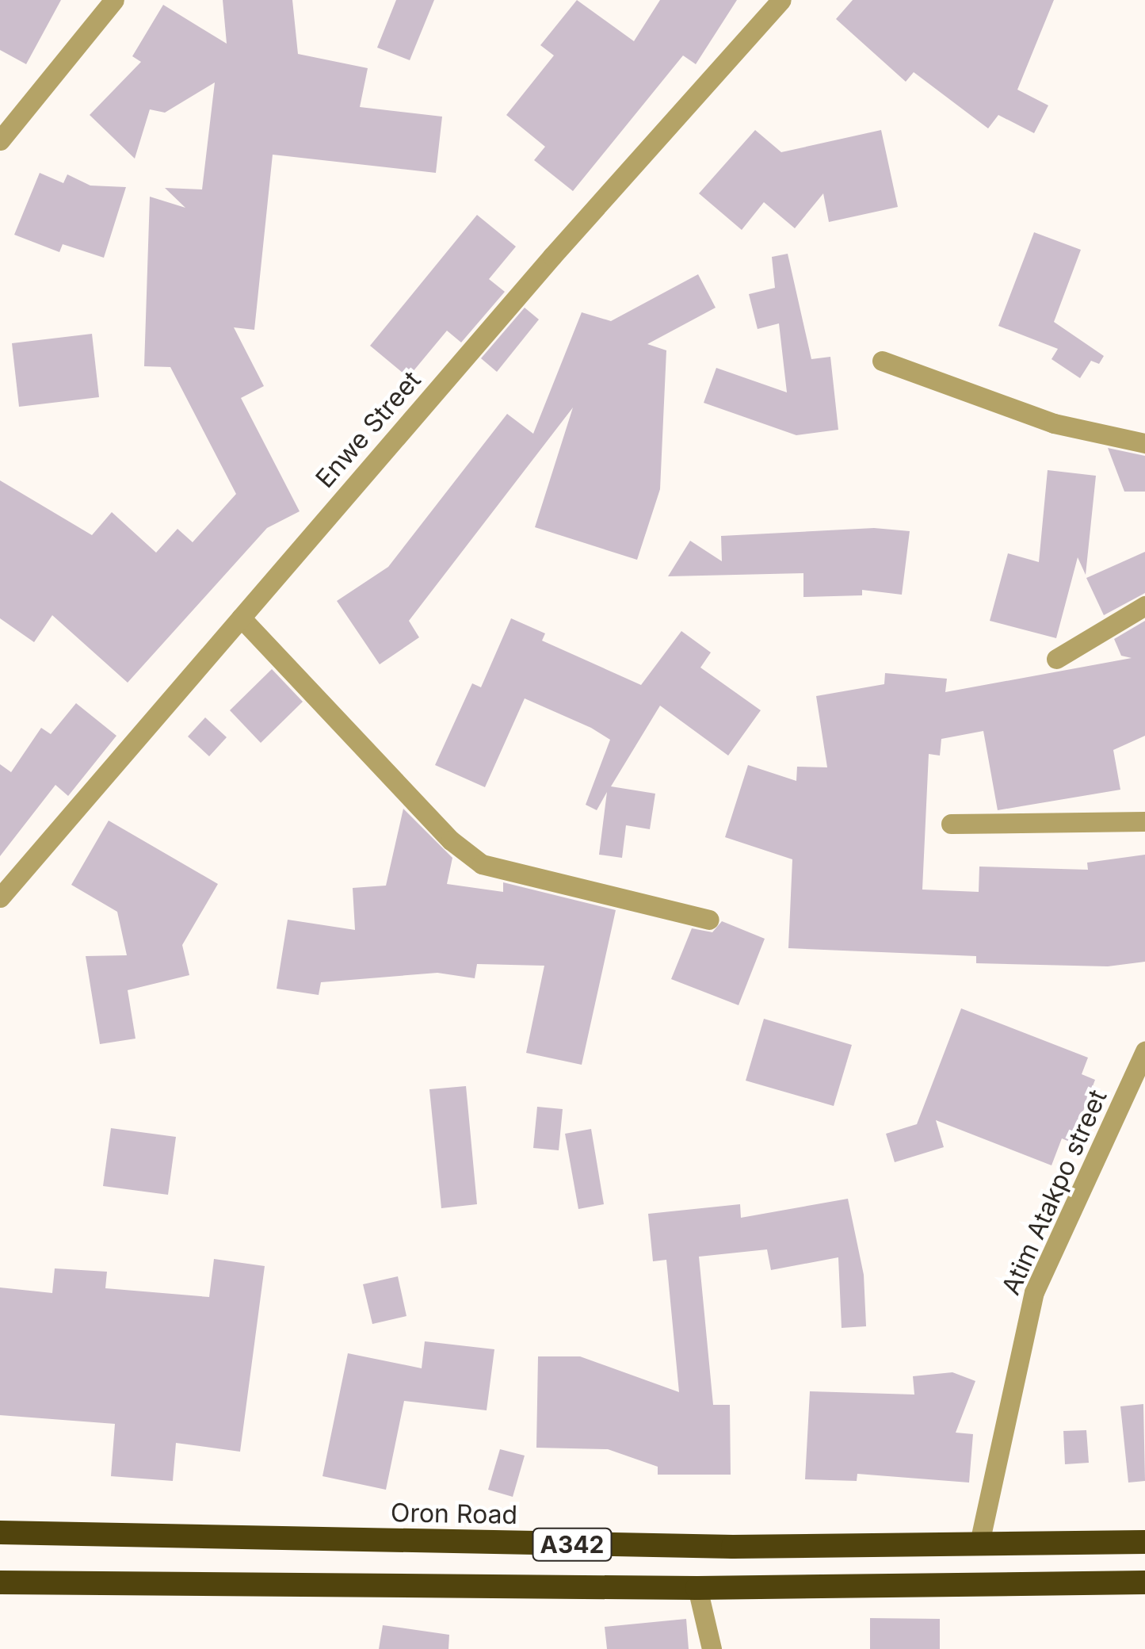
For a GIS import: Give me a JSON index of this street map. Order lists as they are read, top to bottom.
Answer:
{
  "streets": {
    "highway": ["Oron Road", "A342"],
    "street": ["Enwe Street", "Atim Atakpo street"]
  },
  "crossings": [
    ["Atim Atakpo street", "Oron Road"]
  ]
}
